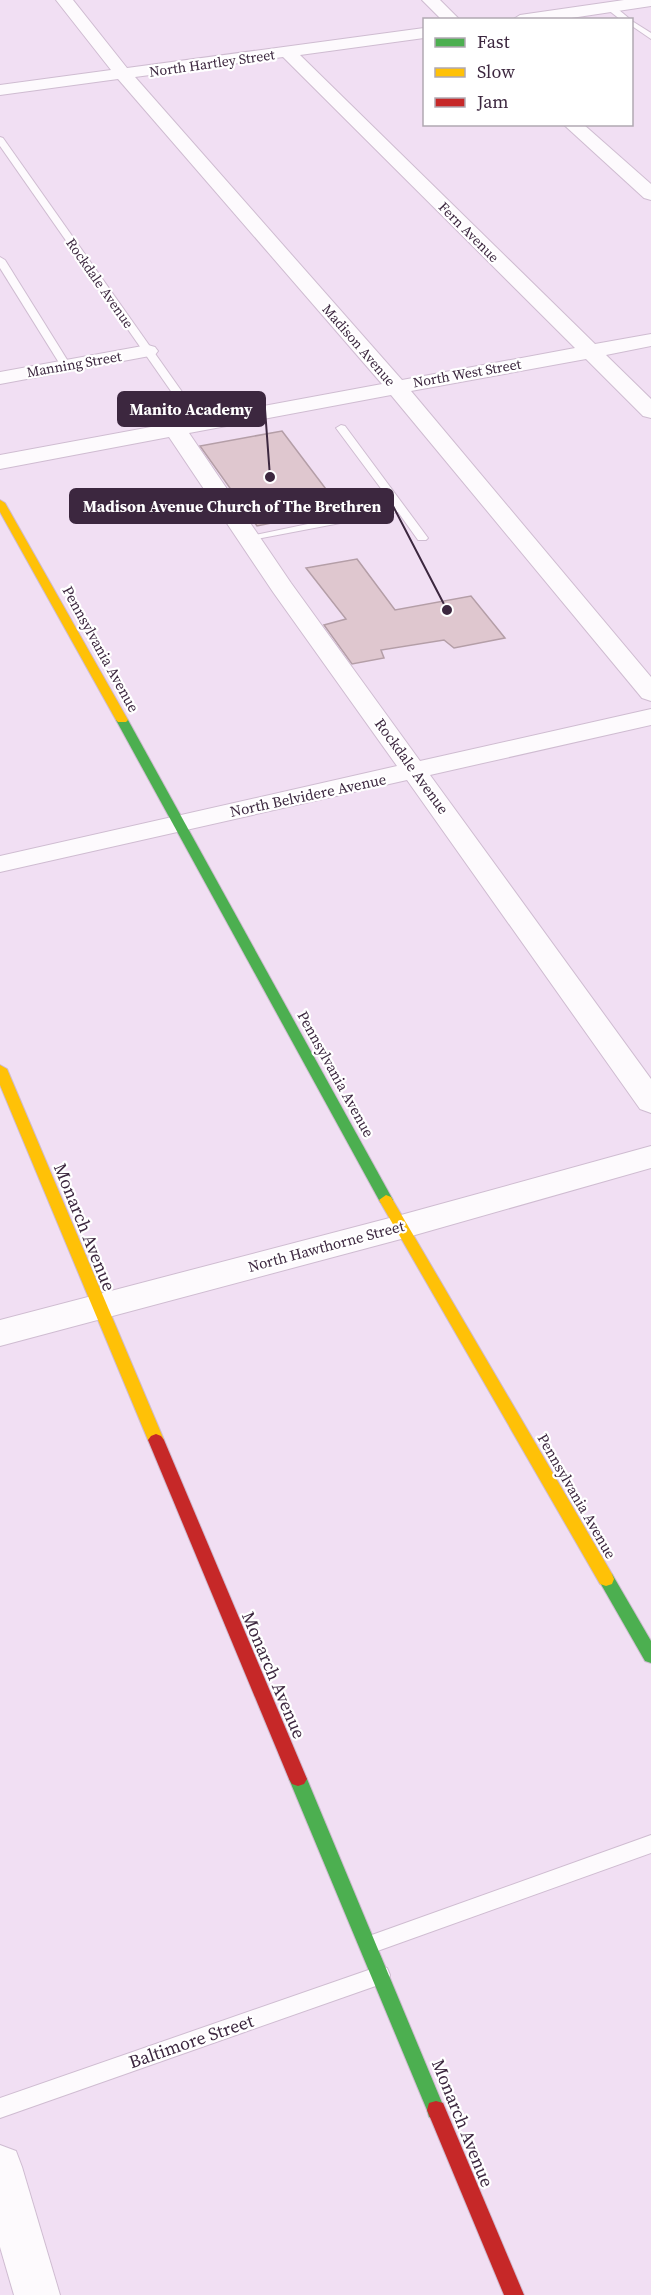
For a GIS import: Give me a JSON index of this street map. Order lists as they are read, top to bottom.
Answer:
{
  "streets": {
    "street": [
      "North Hartley Street",
      "Fern Avenue",
      "Rockdale Avenue",
      "Madison Avenue",
      "Manning Street",
      "North West Street",
      "Pennsylvania Avenue",
      "North Belvidere Avenue",
      "Monarch Avenue",
      "North Hawthorne Street"
    ],
    "lane": ["Baltimore Street"]
  },
  "crossings": [
    ["North Hartley Street", "Fern Avenue"],
    ["North Hartley Street", "Madison Avenue"],
    ["Fern Avenue", "North West Street"],
    ["Rockdale Avenue", "Manning Street"],
    ["Rockdale Avenue", "North West Street"],
    ["Rockdale Avenue", "North Belvidere Avenue"],
    ["Madison Avenue", "North West Street"],
    ["Pennsylvania Avenue", "North Belvidere Avenue"],
    ["Pennsylvania Avenue", "North Hawthorne Street"],
    ["Monarch Avenue", "North Hawthorne Street"],
    ["Monarch Avenue", "Baltimore Street"]
  ],
  "places": ["Manito Academy", "Madison Avenue Church of The Brethren"],
  "legend": ["Fast", "Slow", "Jam"]
}
